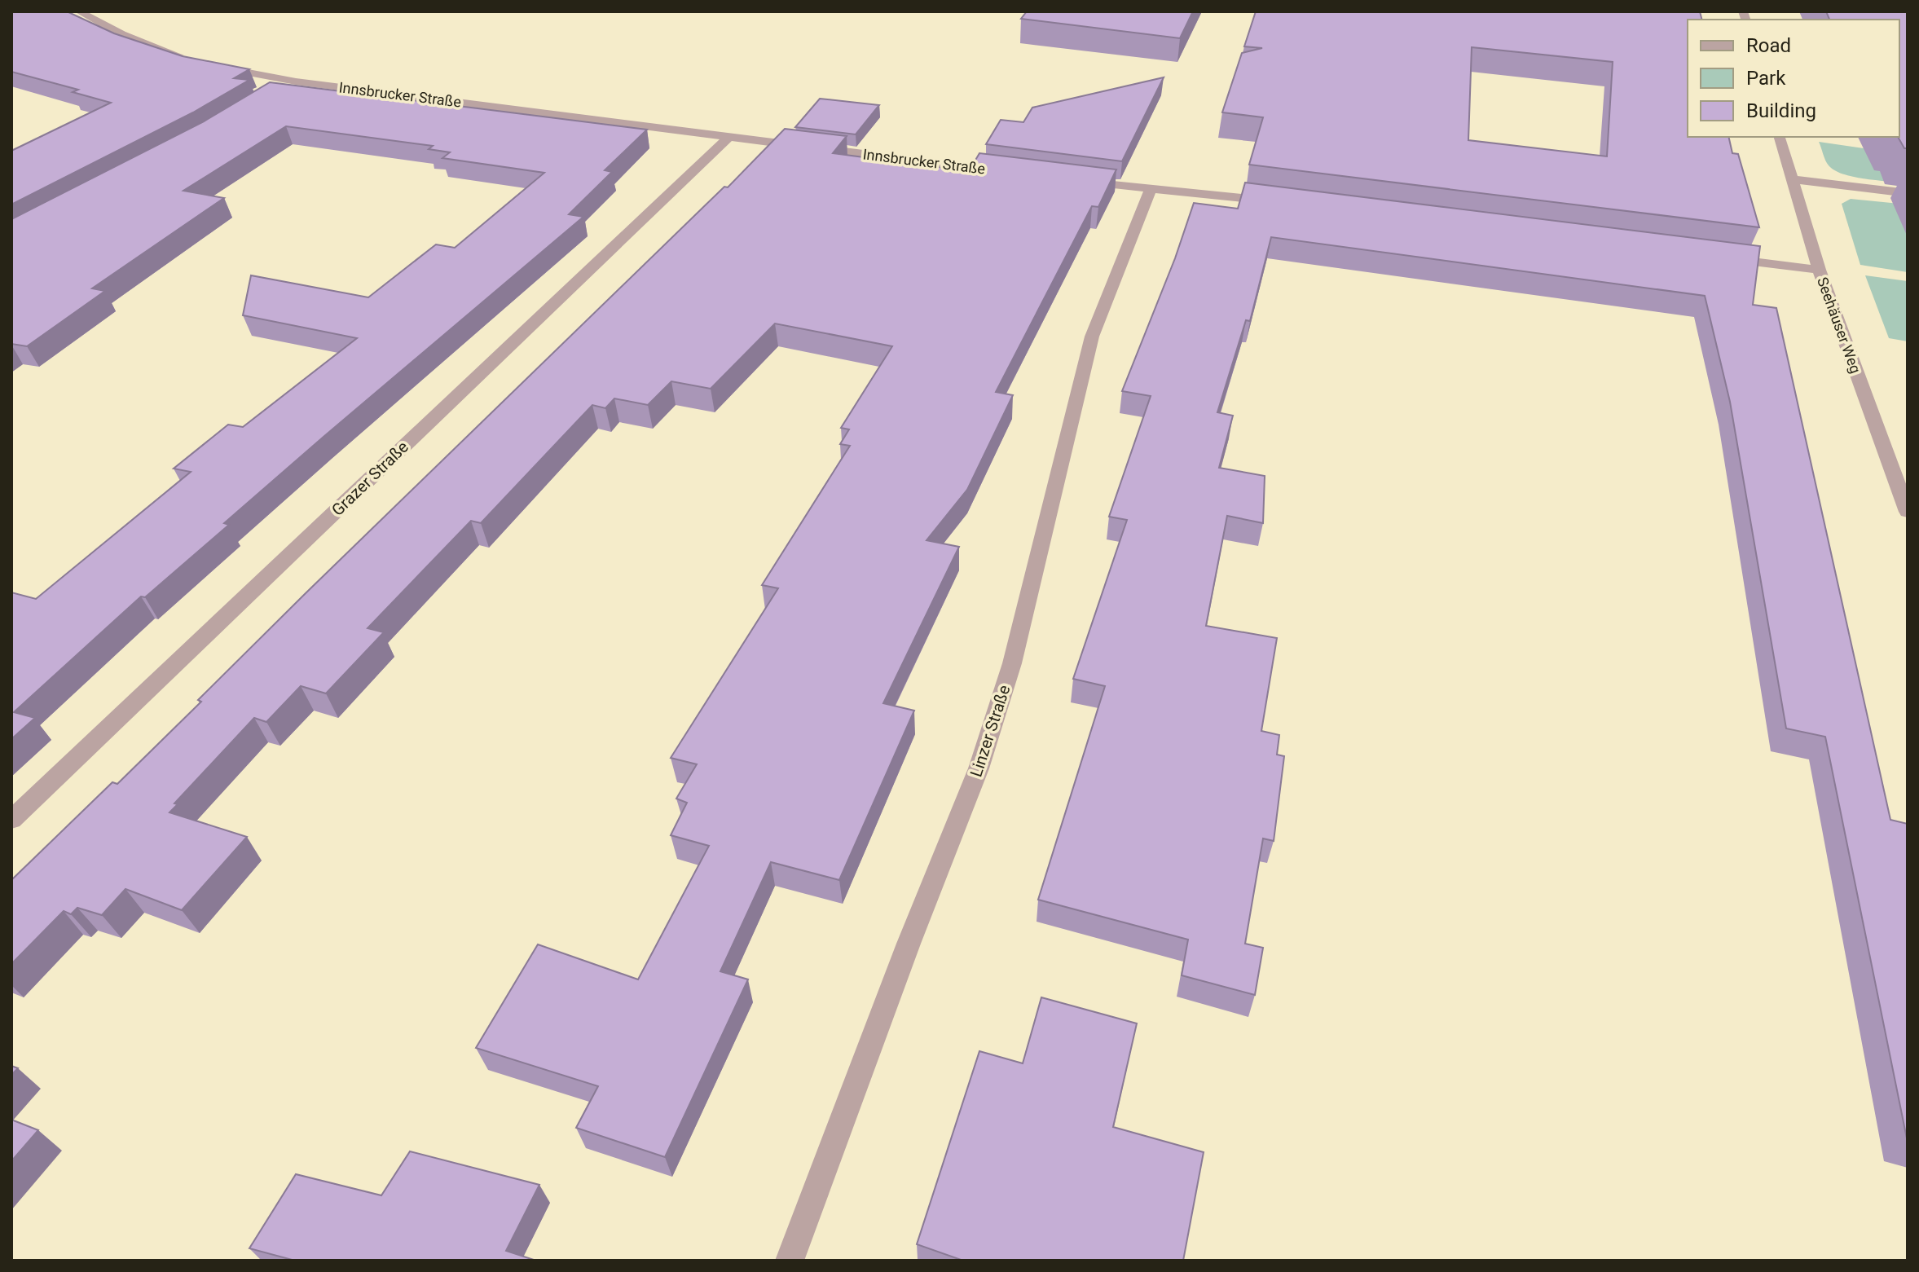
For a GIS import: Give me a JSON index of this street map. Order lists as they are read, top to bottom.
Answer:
{
  "streets": {
    "street": [
      "Innsbrucker Straße",
      "Seehäuser Weg",
      "Grazer Straße",
      "Linzer Straße"
    ]
  },
  "crossings": [
    ["Innsbrucker Straße", "Grazer Straße"]
  ],
  "legend": ["Road", "Park", "Building"]
}
